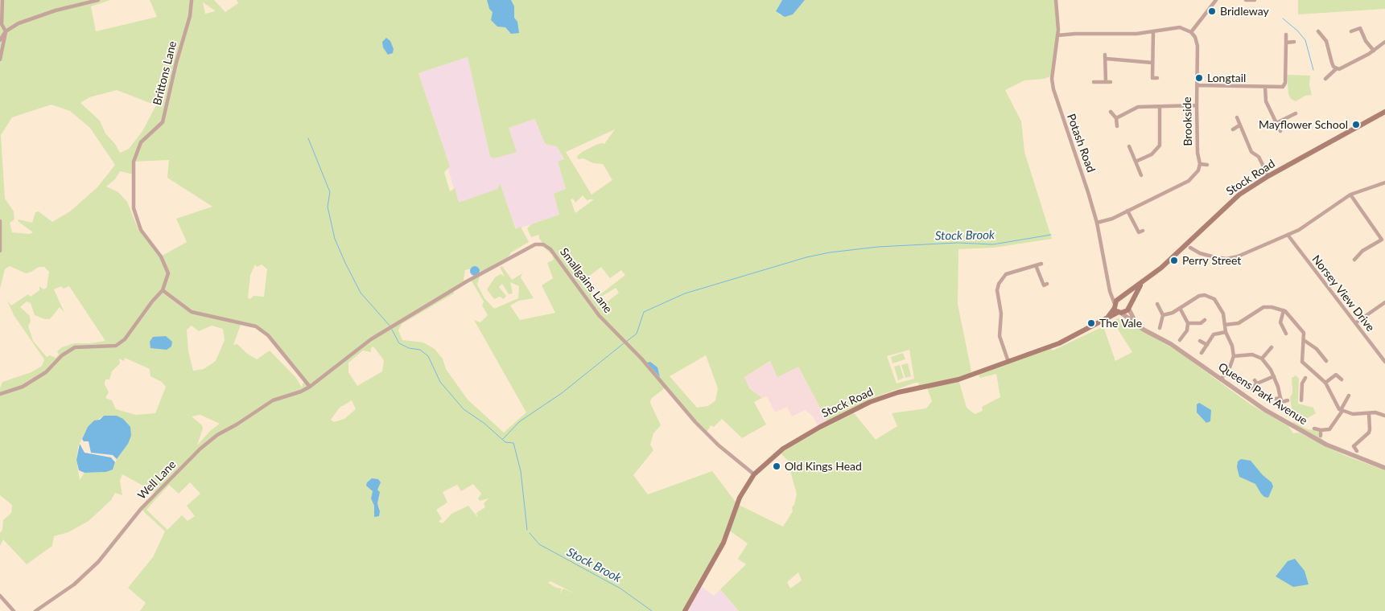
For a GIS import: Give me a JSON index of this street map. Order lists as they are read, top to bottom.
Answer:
{
  "streets": {
    "main road": ["Stock Road"],
    "street": [
      "Brittons Lane",
      "Brookside",
      "Potash Road",
      "Smallgains Lane",
      "Norsey View Drive",
      "Queens Park Avenue",
      "Well Lane"
    ]
  },
  "crossings": [
    ["Potash Road", "Stock Road"],
    ["Potash Road", "Queens Park Avenue"],
    ["Stock Road", "Smallgains Lane"],
    ["Stock Road", "Queens Park Avenue"],
    ["Smallgains Lane", "Well Lane"]
  ],
  "water": ["Stock Brook"],
  "places": [
    "Bridleway",
    "Longtail",
    "Mayflower School",
    "Perry Street",
    "The Vale",
    "Old Kings Head"
  ]
}
